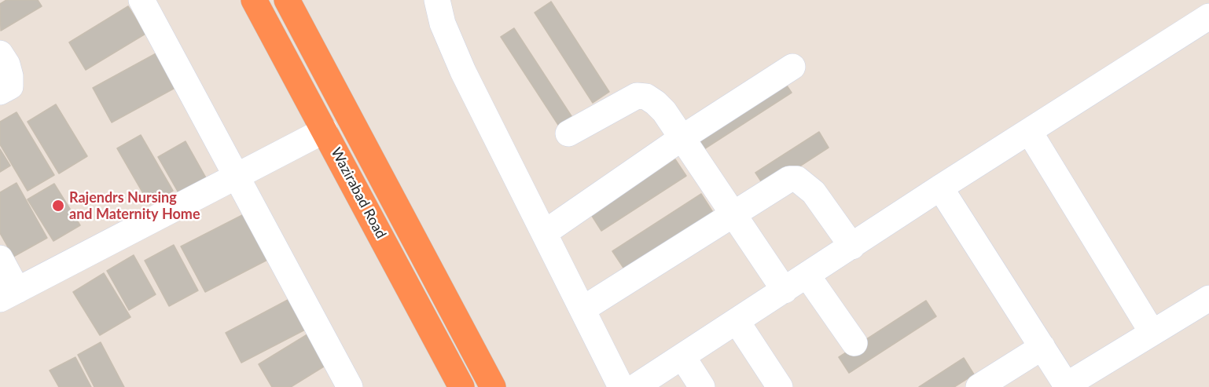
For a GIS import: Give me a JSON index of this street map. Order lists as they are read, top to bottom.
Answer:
{
  "streets": {
    "highway": ["Wazirabad Road"]
  },
  "places": ["Rajendrs Nursing and Maternity Home"]
}
